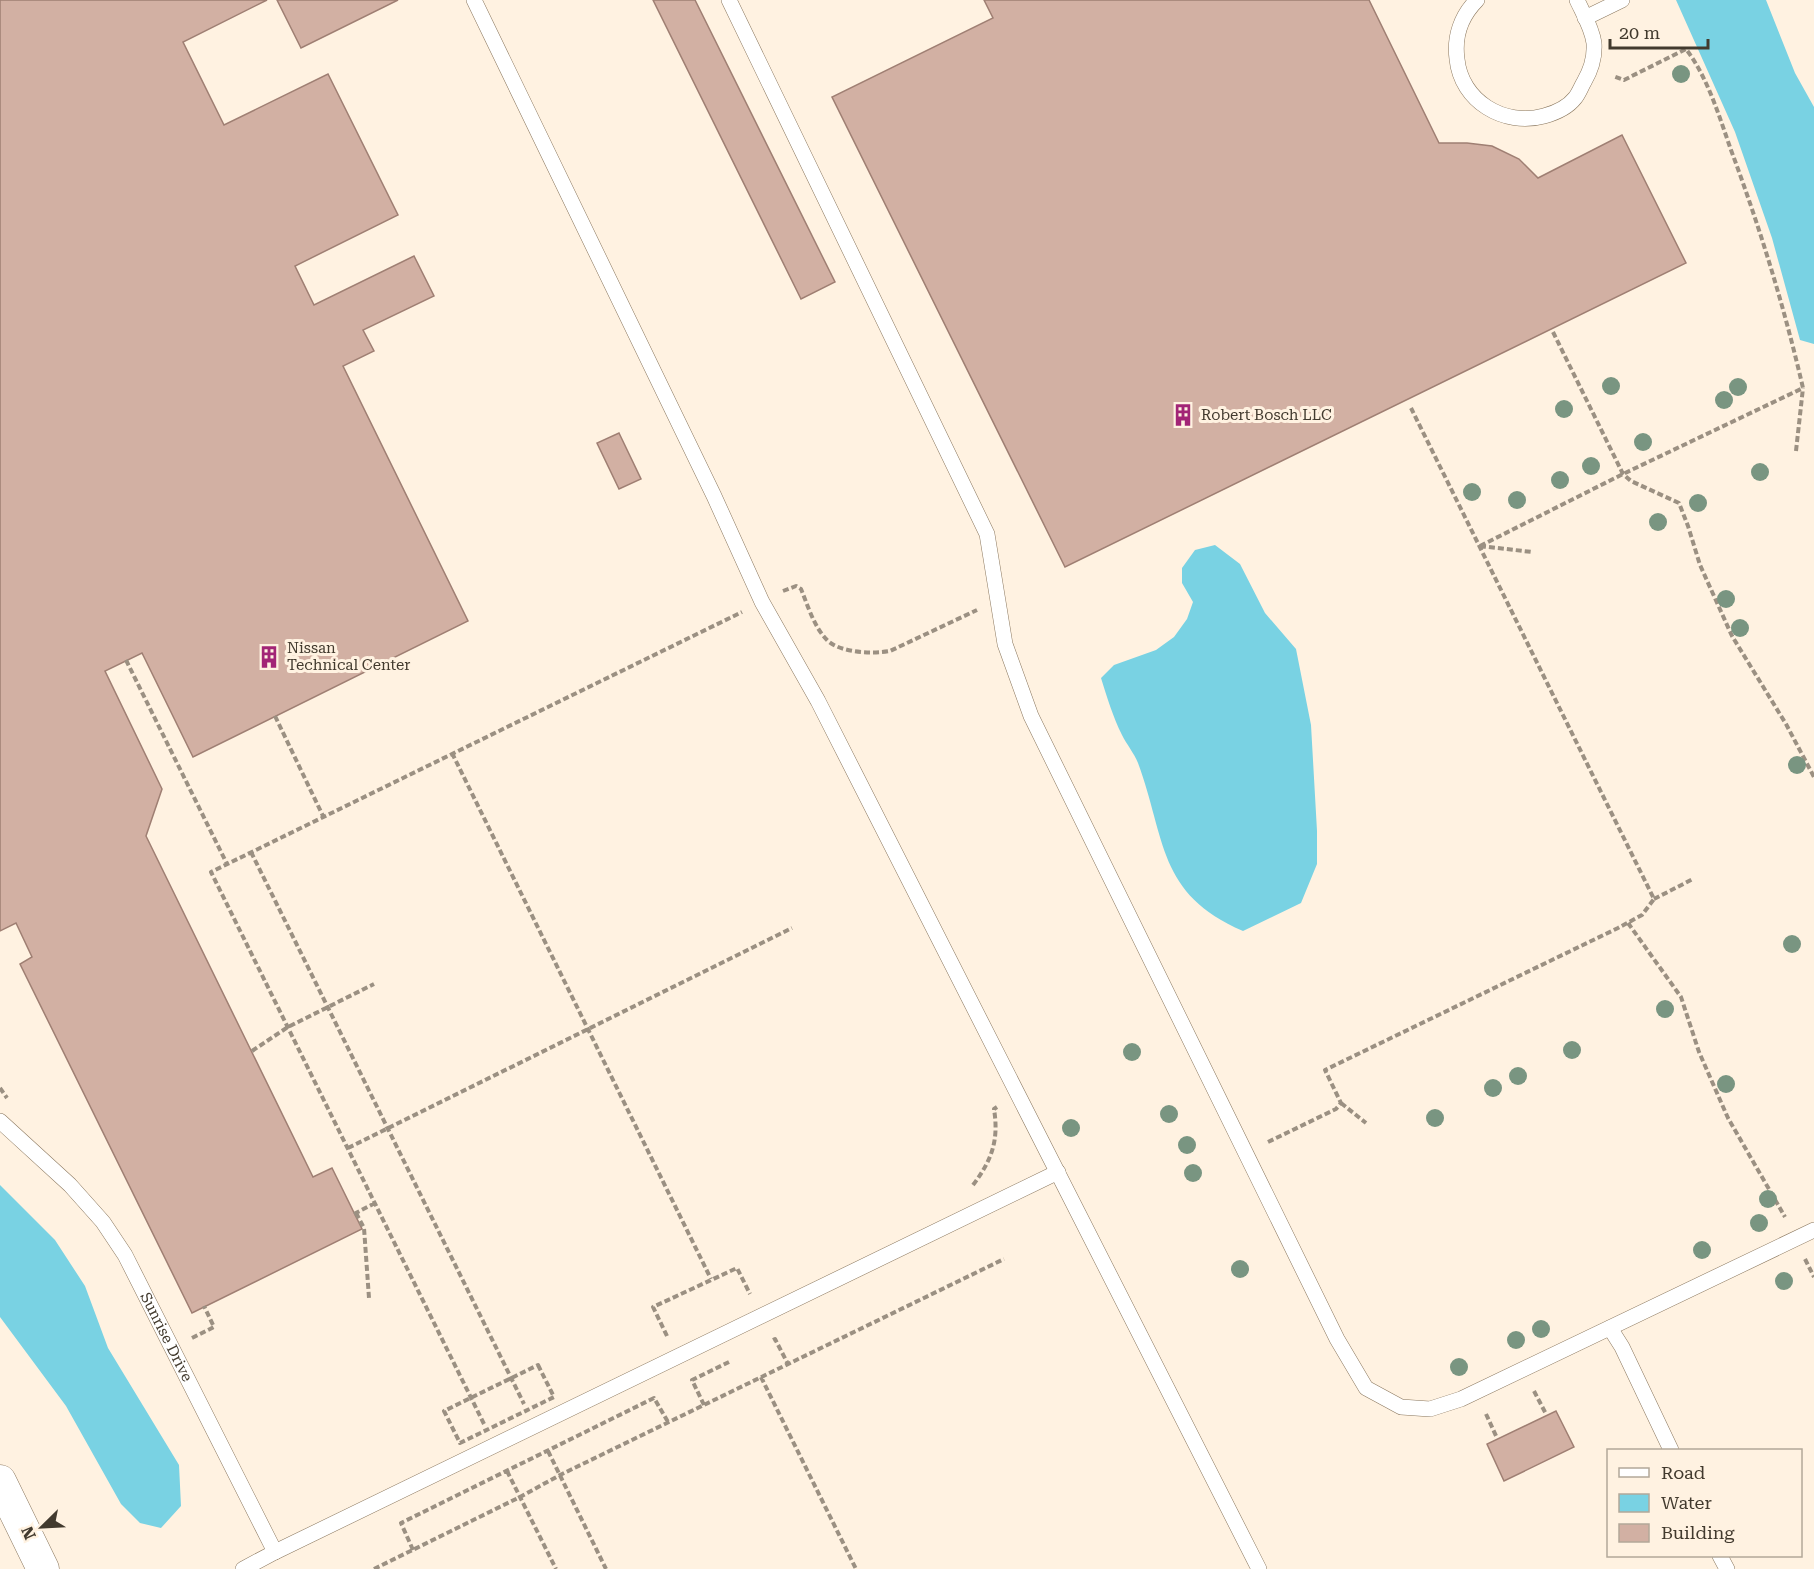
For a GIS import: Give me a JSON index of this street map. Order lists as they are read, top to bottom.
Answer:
{
  "streets": {
    "lane": ["Sunrise Drive"]
  },
  "places": {
    "building": ["Robert Bosch LLC", "Nissan Technical Center"]
  },
  "legend": ["Road", "Water", "Building"],
  "scale_bar": "20 m",
  "north": "bottom left"
}
